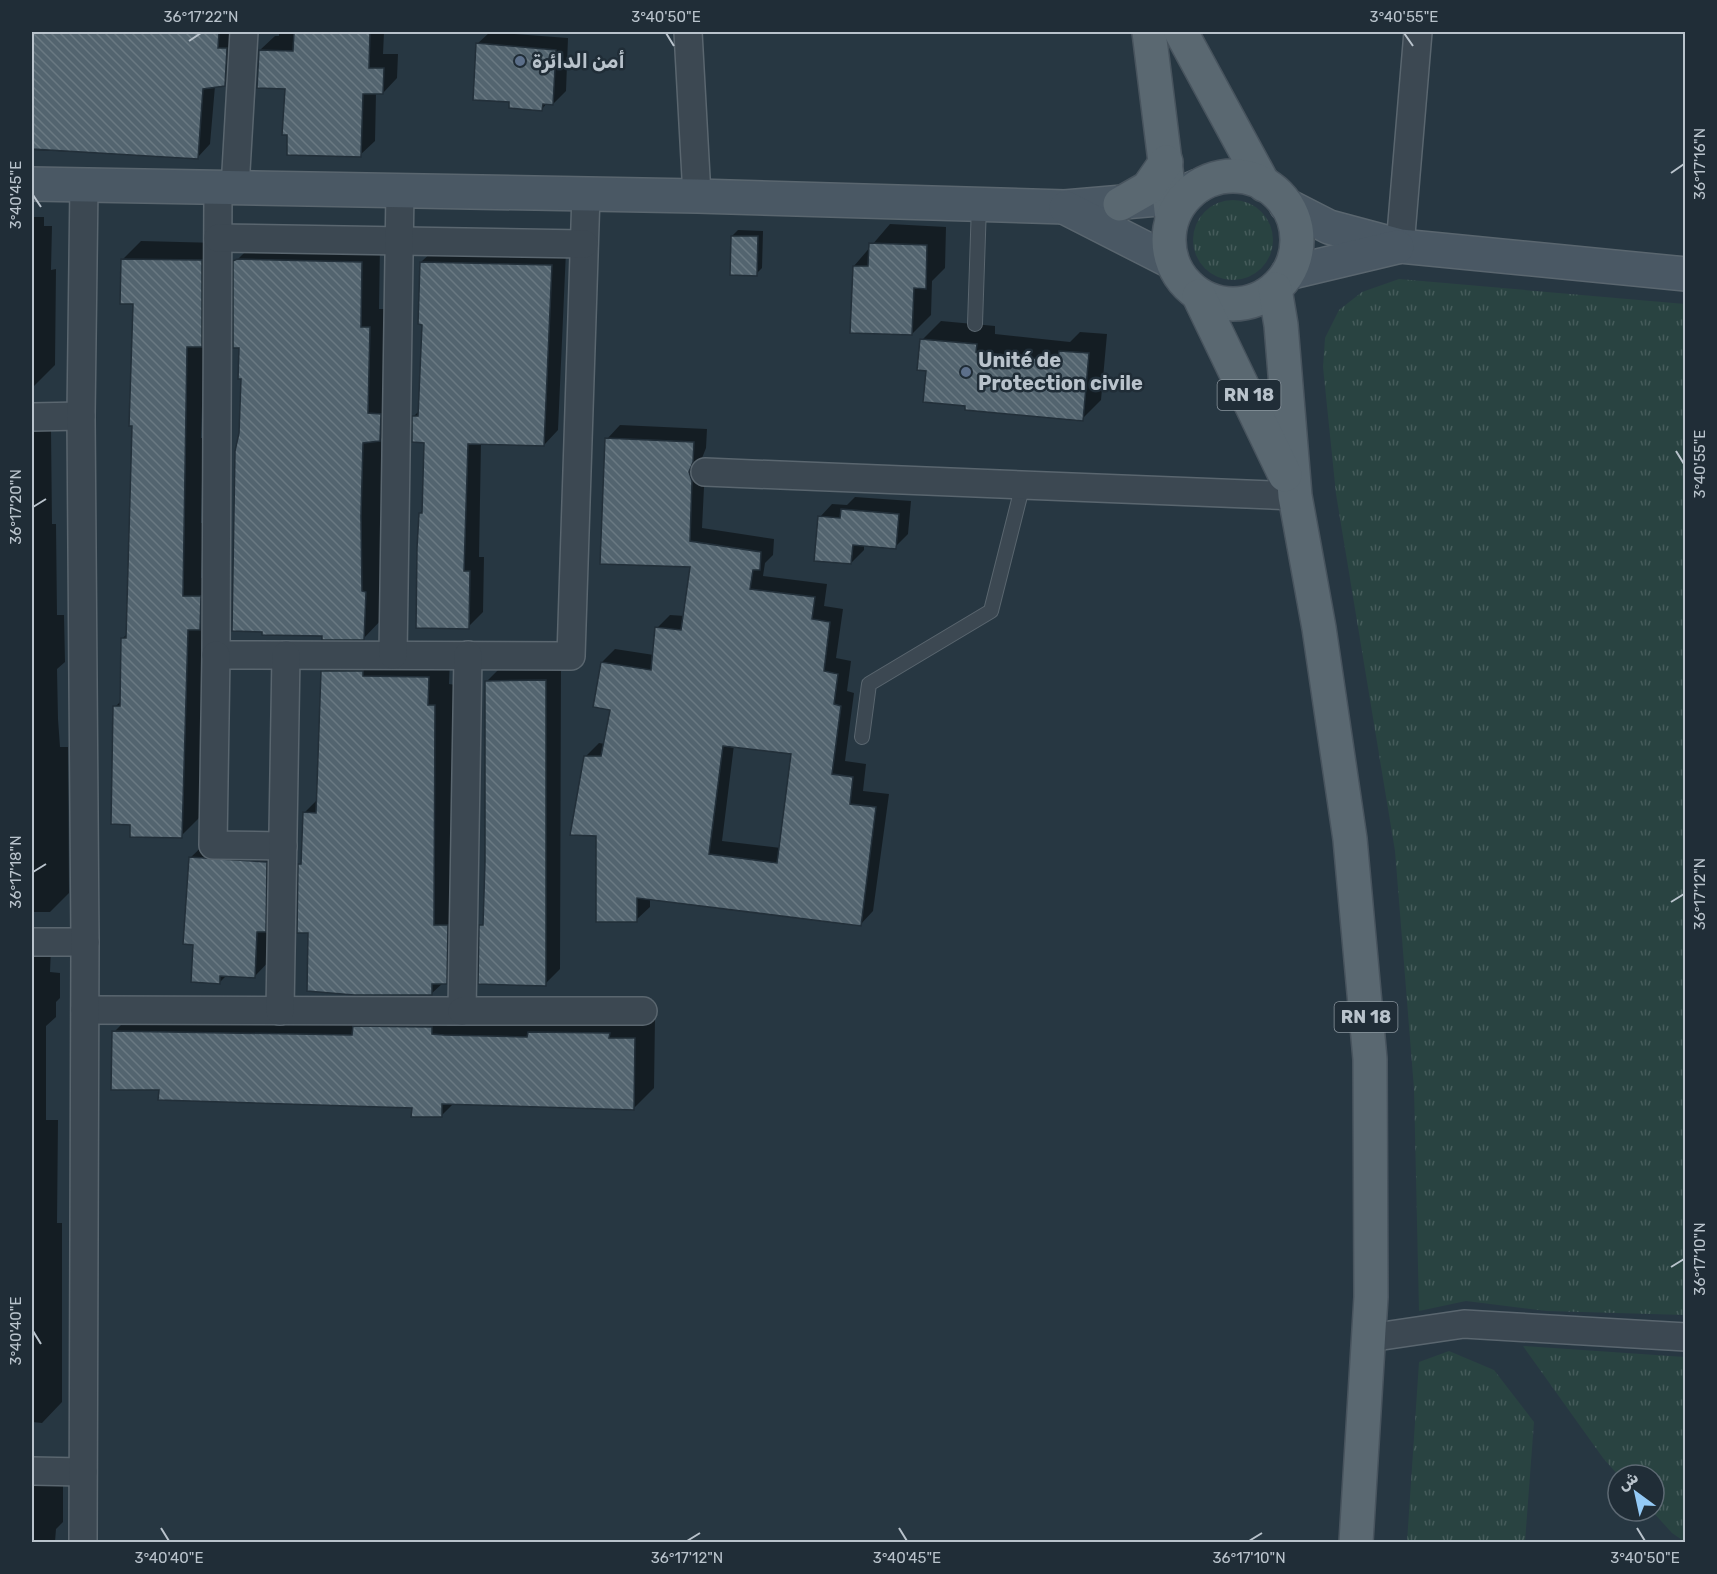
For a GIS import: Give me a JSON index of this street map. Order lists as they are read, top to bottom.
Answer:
{
  "streets": {
    "main road": ["RN 18"]
  },
  "places": ["أمن الدائرة", "Unité de Protection civile"],
  "north": "top left",
  "coordinates": [
    "36°17'22\"N",
    "3°40'50\"E",
    "3°40'55\"E",
    "36°17'16\"N",
    "3°40'45\"E",
    "36°17'20\"N",
    "36°17'18\"N",
    "36°17'12\"N",
    "36°17'10\"N",
    "3°40'40\"E"
  ]
}
